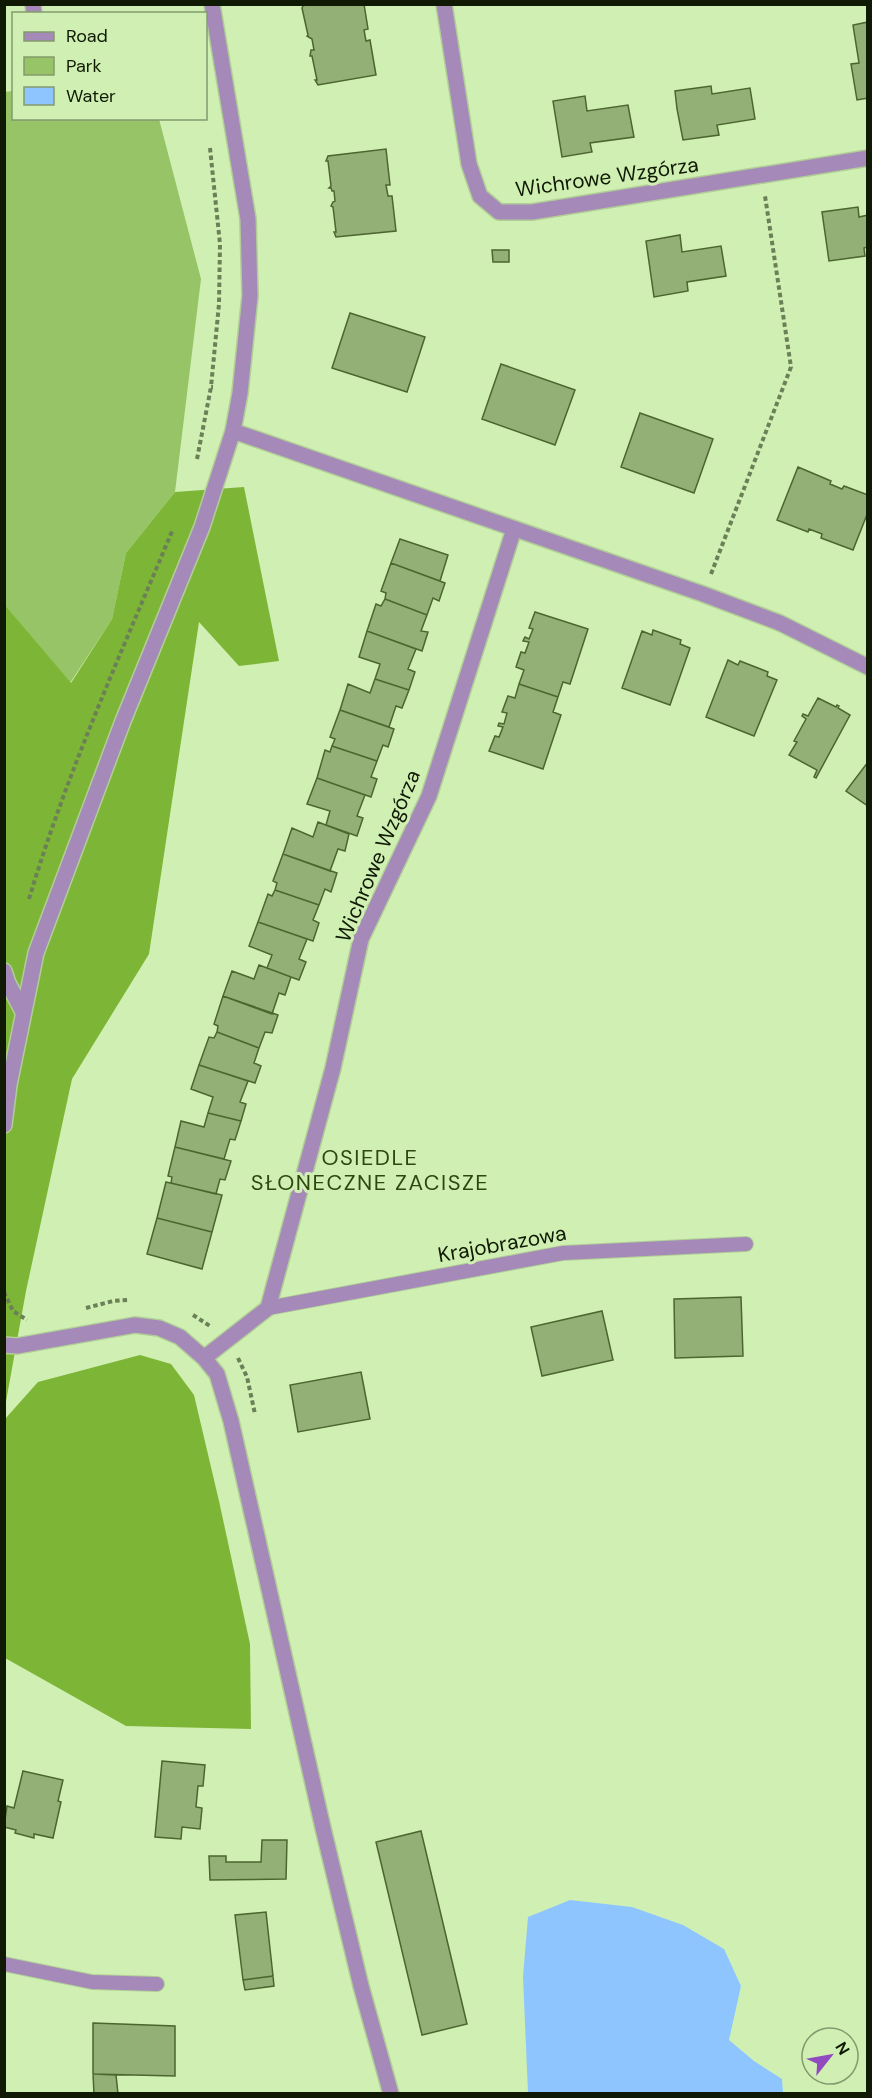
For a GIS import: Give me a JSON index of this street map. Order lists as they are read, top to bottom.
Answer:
{
  "streets": {
    "street": ["Wichrowe Wzgórza"],
    "lane": ["Krajobrazowa"]
  },
  "crossings": [
    ["Wichrowe Wzgórza", "Krajobrazowa"]
  ],
  "districts": ["OSIEDLE SŁONECZNE ZACISZE"],
  "legend": ["Road", "Park", "Water"],
  "north": "top right"
}
